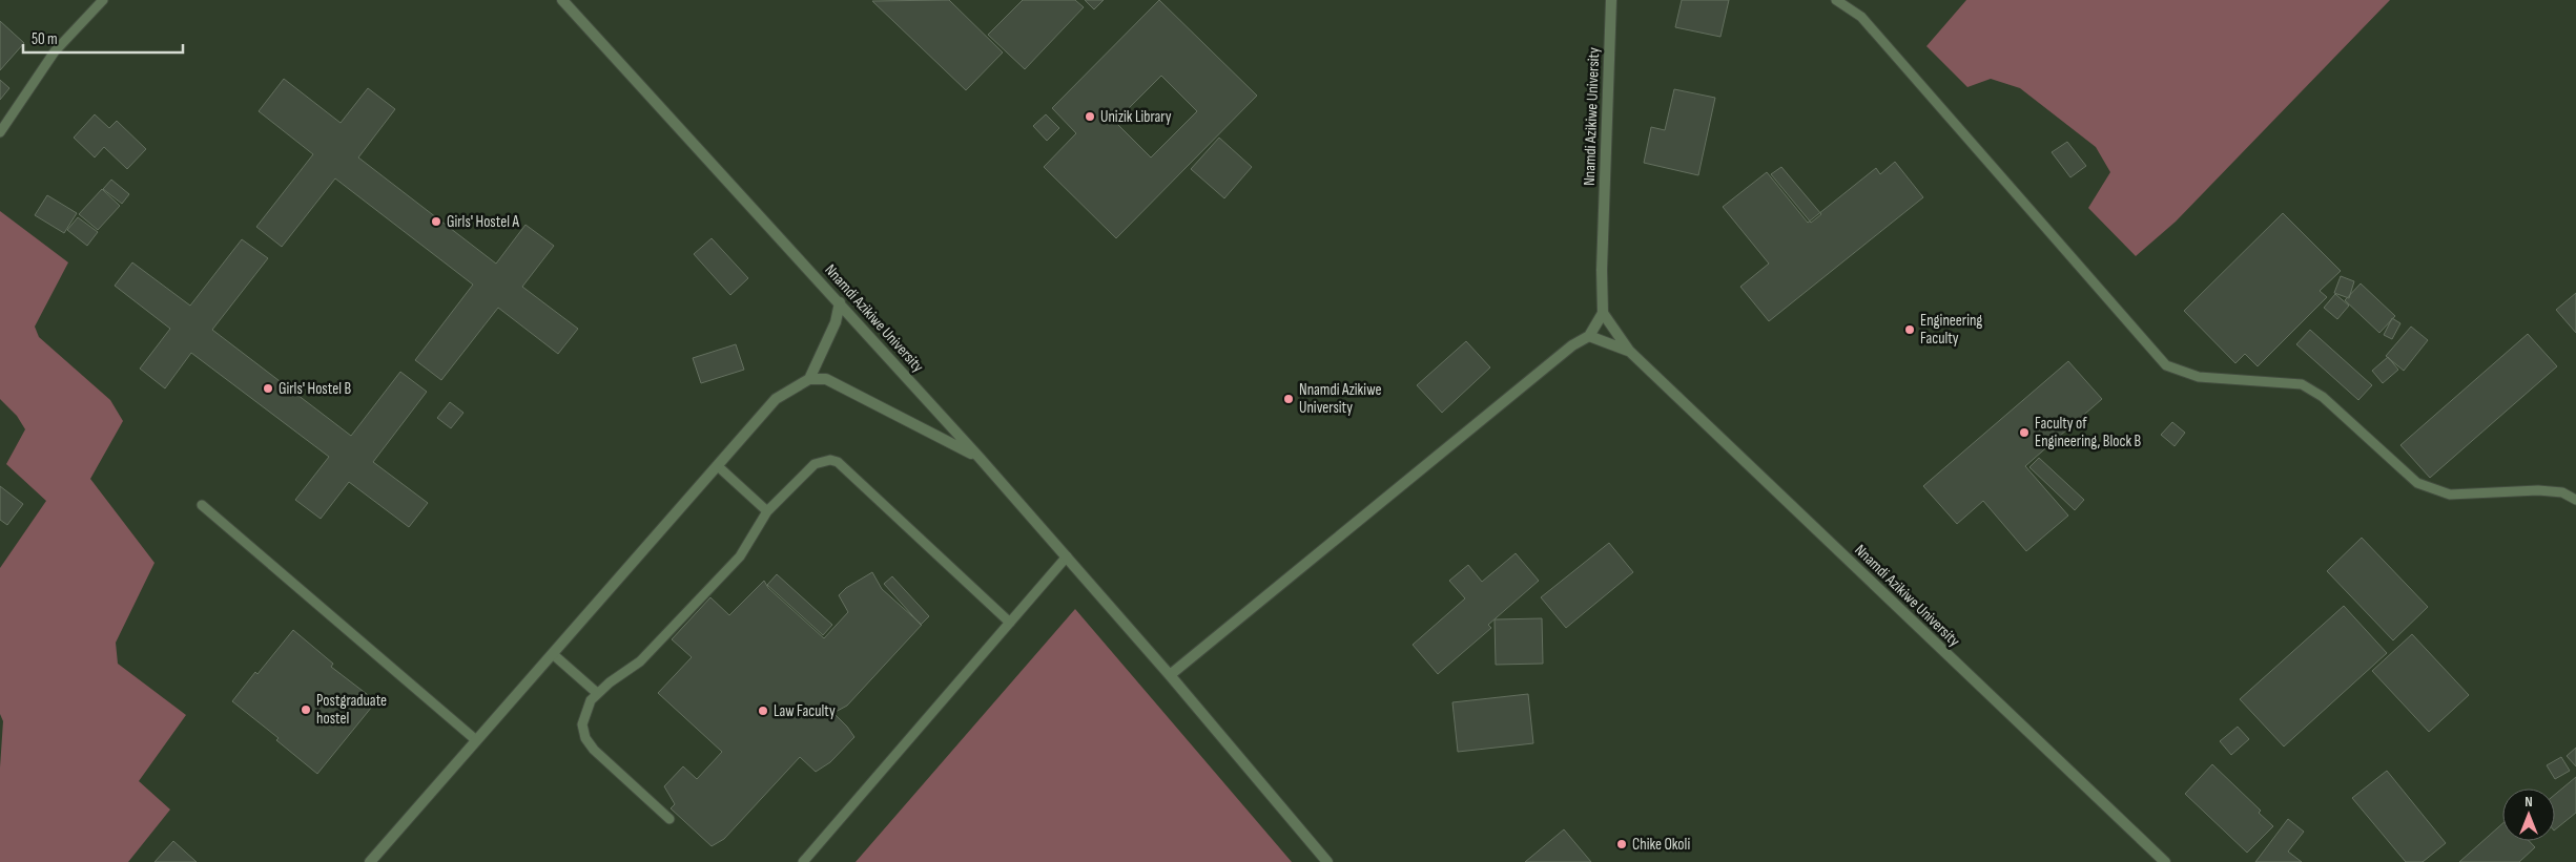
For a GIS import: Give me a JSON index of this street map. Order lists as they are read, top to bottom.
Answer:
{
  "streets": {
    "street": ["Nnamdi Azikiwe University"]
  },
  "places": [
    "Unizik Library",
    "Girls' Hostel A",
    "Engineering Faculty",
    "Girls' Hostel B",
    "Nnamdi Azikiwe University",
    "Faculty of Engineering, Block B",
    "Postgraduate hostel",
    "Law Faculty",
    "Chike Okoli"
  ],
  "scale_bar": "50 m",
  "north": "top"
}
